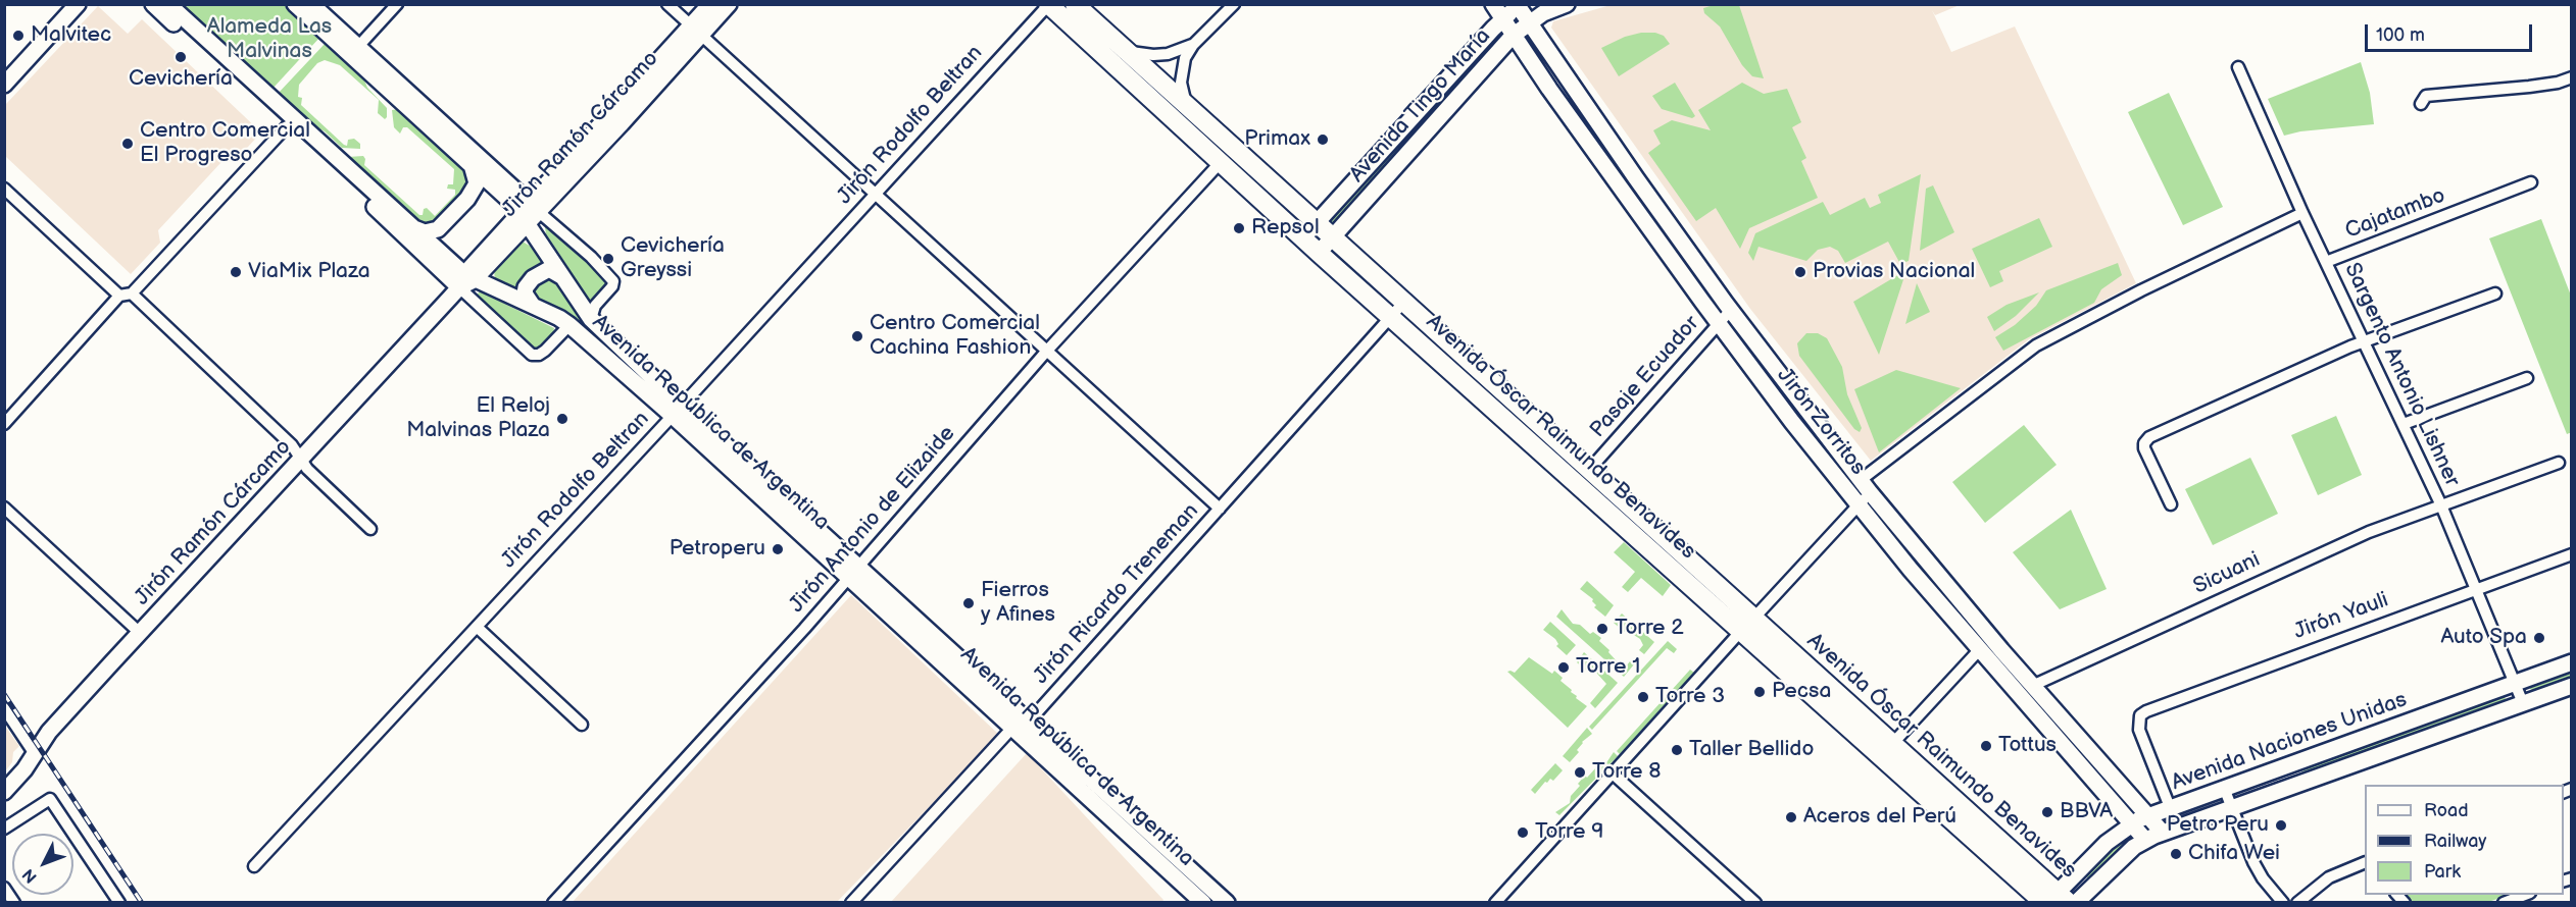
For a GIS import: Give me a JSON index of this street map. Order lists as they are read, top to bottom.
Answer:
{
  "streets": {
    "main road": [
      "Avenida Tingo María",
      "Jirón Ramón Cárcamo",
      "Jirón Zorritos",
      "Avenida República de Argentina",
      "Avenida Óscar Raimundo Benavides",
      "Avenida Naciones Unidas"
    ],
    "street": [
      "Jirón Rodolfo Beltran",
      "Cajatambo",
      "Sargento Antonio Lishner",
      "Pasaje Ecuador",
      "Jirón Antonio de Elizaide",
      "Sicuani",
      "Jirón Ricardo Treneman",
      "Jirón Yauli"
    ]
  },
  "crossings": [
    ["Avenida Tingo María", "Jirón Zorritos"],
    ["Avenida Tingo María", "Avenida Óscar Raimundo Benavides"],
    ["Jirón Rodolfo Beltran", "Avenida República de Argentina"],
    ["Jirón Rodolfo Beltran", "Avenida Óscar Raimundo Benavides"],
    ["Jirón Ramón Cárcamo", "Avenida República de Argentina"],
    ["Cajatambo", "Sargento Antonio Lishner"],
    ["Sargento Antonio Lishner", "Sicuani"],
    ["Sargento Antonio Lishner", "Jirón Yauli"],
    ["Sargento Antonio Lishner", "Avenida Naciones Unidas"],
    ["Pasaje Ecuador", "Jirón Zorritos"],
    ["Pasaje Ecuador", "Avenida Óscar Raimundo Benavides"],
    ["Jirón Zorritos", "Sicuani"],
    ["Jirón Zorritos", "Avenida Naciones Unidas"],
    ["Avenida República de Argentina", "Jirón Antonio de Elizaide"],
    ["Avenida República de Argentina", "Jirón Ricardo Treneman"],
    ["Avenida Óscar Raimundo Benavides", "Jirón Antonio de Elizaide"],
    ["Avenida Óscar Raimundo Benavides", "Jirón Ricardo Treneman"],
    ["Avenida Óscar Raimundo Benavides", "Avenida Naciones Unidas"],
    ["Jirón Yauli", "Avenida Naciones Unidas"]
  ],
  "parks": ["Alameda Las Malvinas"],
  "places": [
    "Malvitec",
    "Cevichería",
    "Primax",
    "Centro Comercial El Progreso",
    "Repsol",
    "Cevichería Greyssi",
    "ViaMix Plaza",
    "Provias Nacional",
    "Centro Comercial Cachina Fashion",
    "El Reloj Malvinas Plaza",
    "Petroperu",
    "Fierros y Afines",
    "Torre 2",
    "Auto Spa",
    "Torre 1",
    "Pecsa",
    "Torre 3",
    "Tottus",
    "Taller Bellido",
    "Torre 8",
    "BBVA",
    "Aceros del Perú",
    "Petro Peru",
    "Torre 9",
    "Chifa Wei"
  ],
  "legend": ["Road", "Railway", "Park"],
  "scale_bar": "100 m",
  "north": "bottom left"
}
